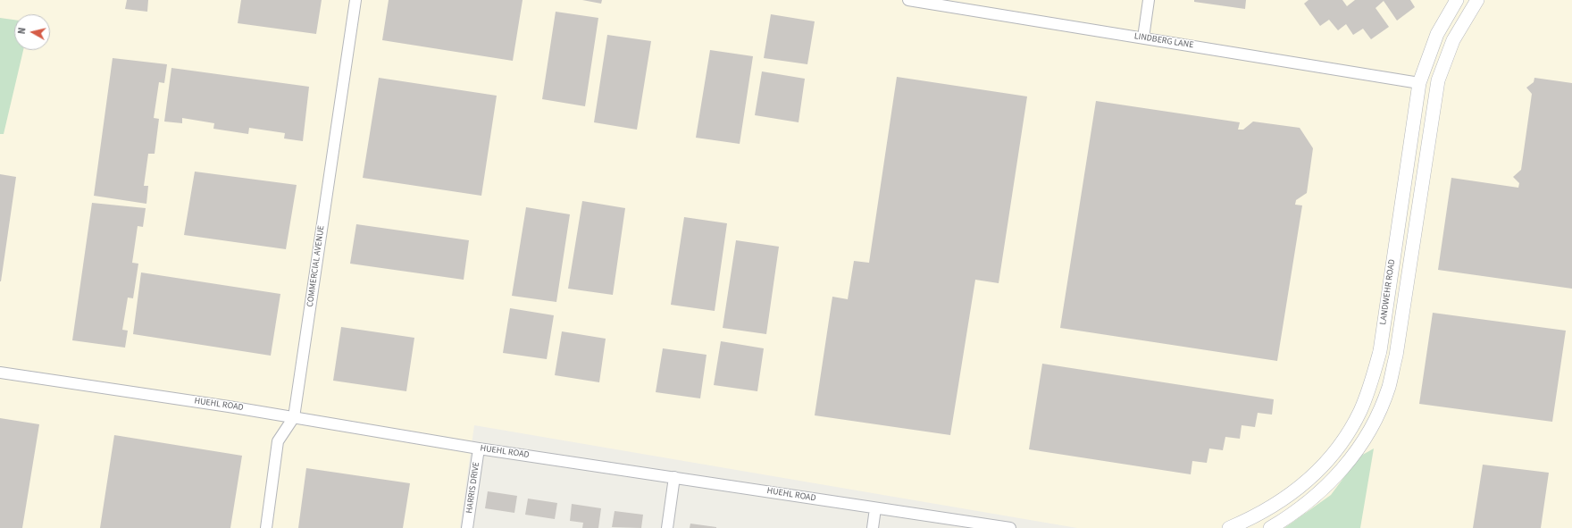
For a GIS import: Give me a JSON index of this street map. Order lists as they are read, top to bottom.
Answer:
{
  "streets": {
    "street": [
      "LINDBERG LANE",
      "COMMERCIAL AVENUE",
      "LANDWEHR ROAD",
      "HUEHL ROAD",
      "HARRIS DRIVE"
    ]
  },
  "crossings": [
    ["LINDBERG LANE", "LANDWEHR ROAD"],
    ["COMMERCIAL AVENUE", "HUEHL ROAD"],
    ["HUEHL ROAD", "HARRIS DRIVE"]
  ],
  "north": "left"
}
